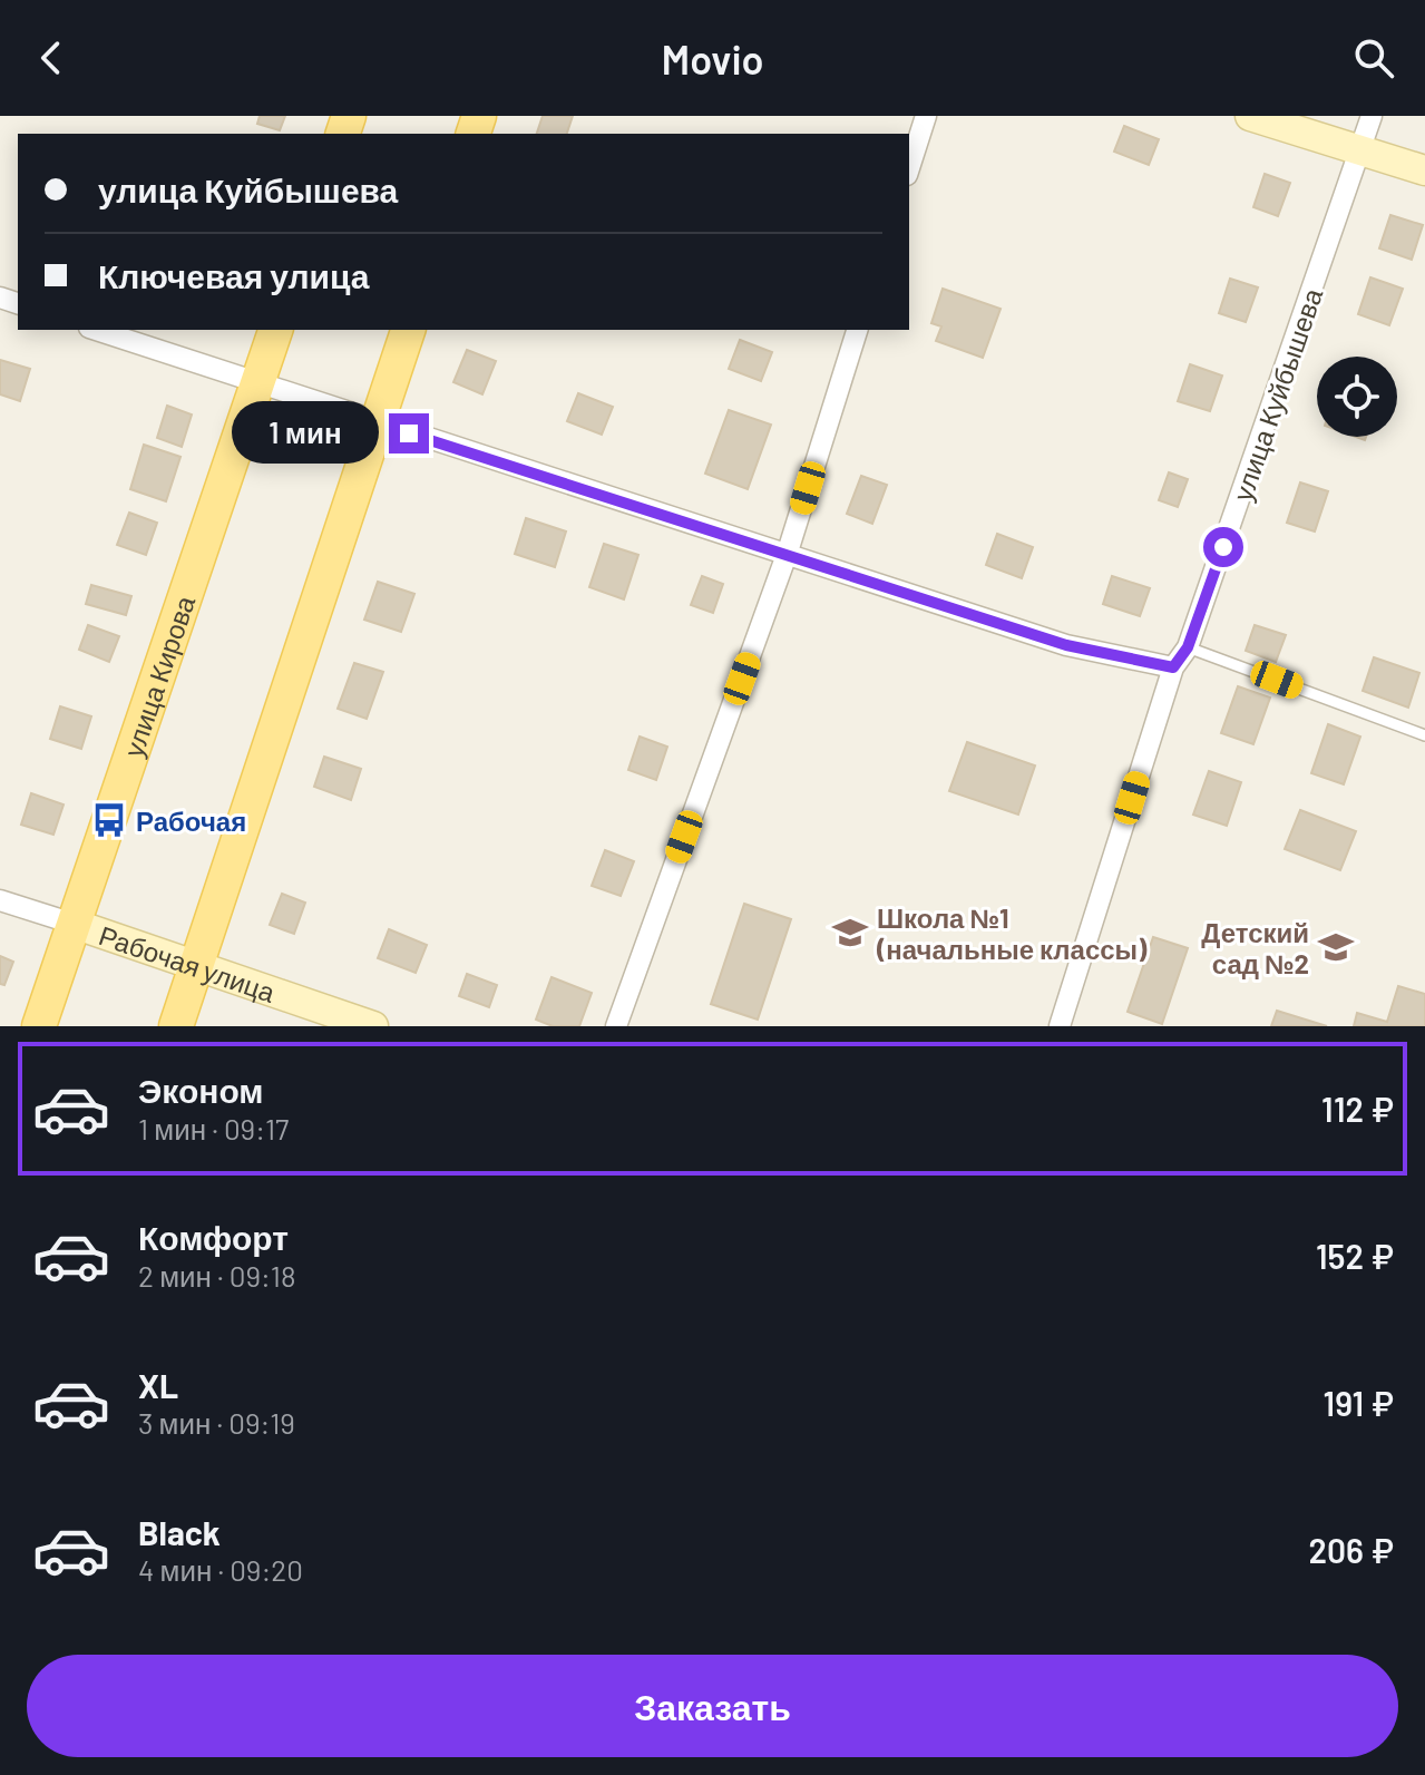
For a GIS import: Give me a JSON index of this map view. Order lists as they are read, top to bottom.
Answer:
{
  "streets": {
    "main road": ["улица Кирова", "Рабочая улица"],
    "street": ["улица Куйбышева"]
  },
  "crossings": [
    ["улица Кирова", "Рабочая улица"]
  ],
  "places": {
    "bus stop": ["Рабочая"],
    "school or university": ["Школа №1 (начальные классы)", "Детский сад №2"]
  },
  "page": {
    "header": "Movio",
    "banner": ["улица Куйбышева", "Ключевая улица"],
    "bubble": "1 мин",
    "list": [
      {
        "name": "Эконом",
        "note": "1 мин · 09:17",
        "value": "112 ₽"
      },
      {
        "name": "Комфорт",
        "note": "2 мин · 09:18",
        "value": "152 ₽"
      },
      {
        "name": "XL",
        "note": "3 мин · 09:19",
        "value": "191 ₽"
      },
      {
        "name": "Black",
        "note": "4 мин · 09:20",
        "value": "206 ₽"
      }
    ],
    "buttons": "Заказать"
  }
}
